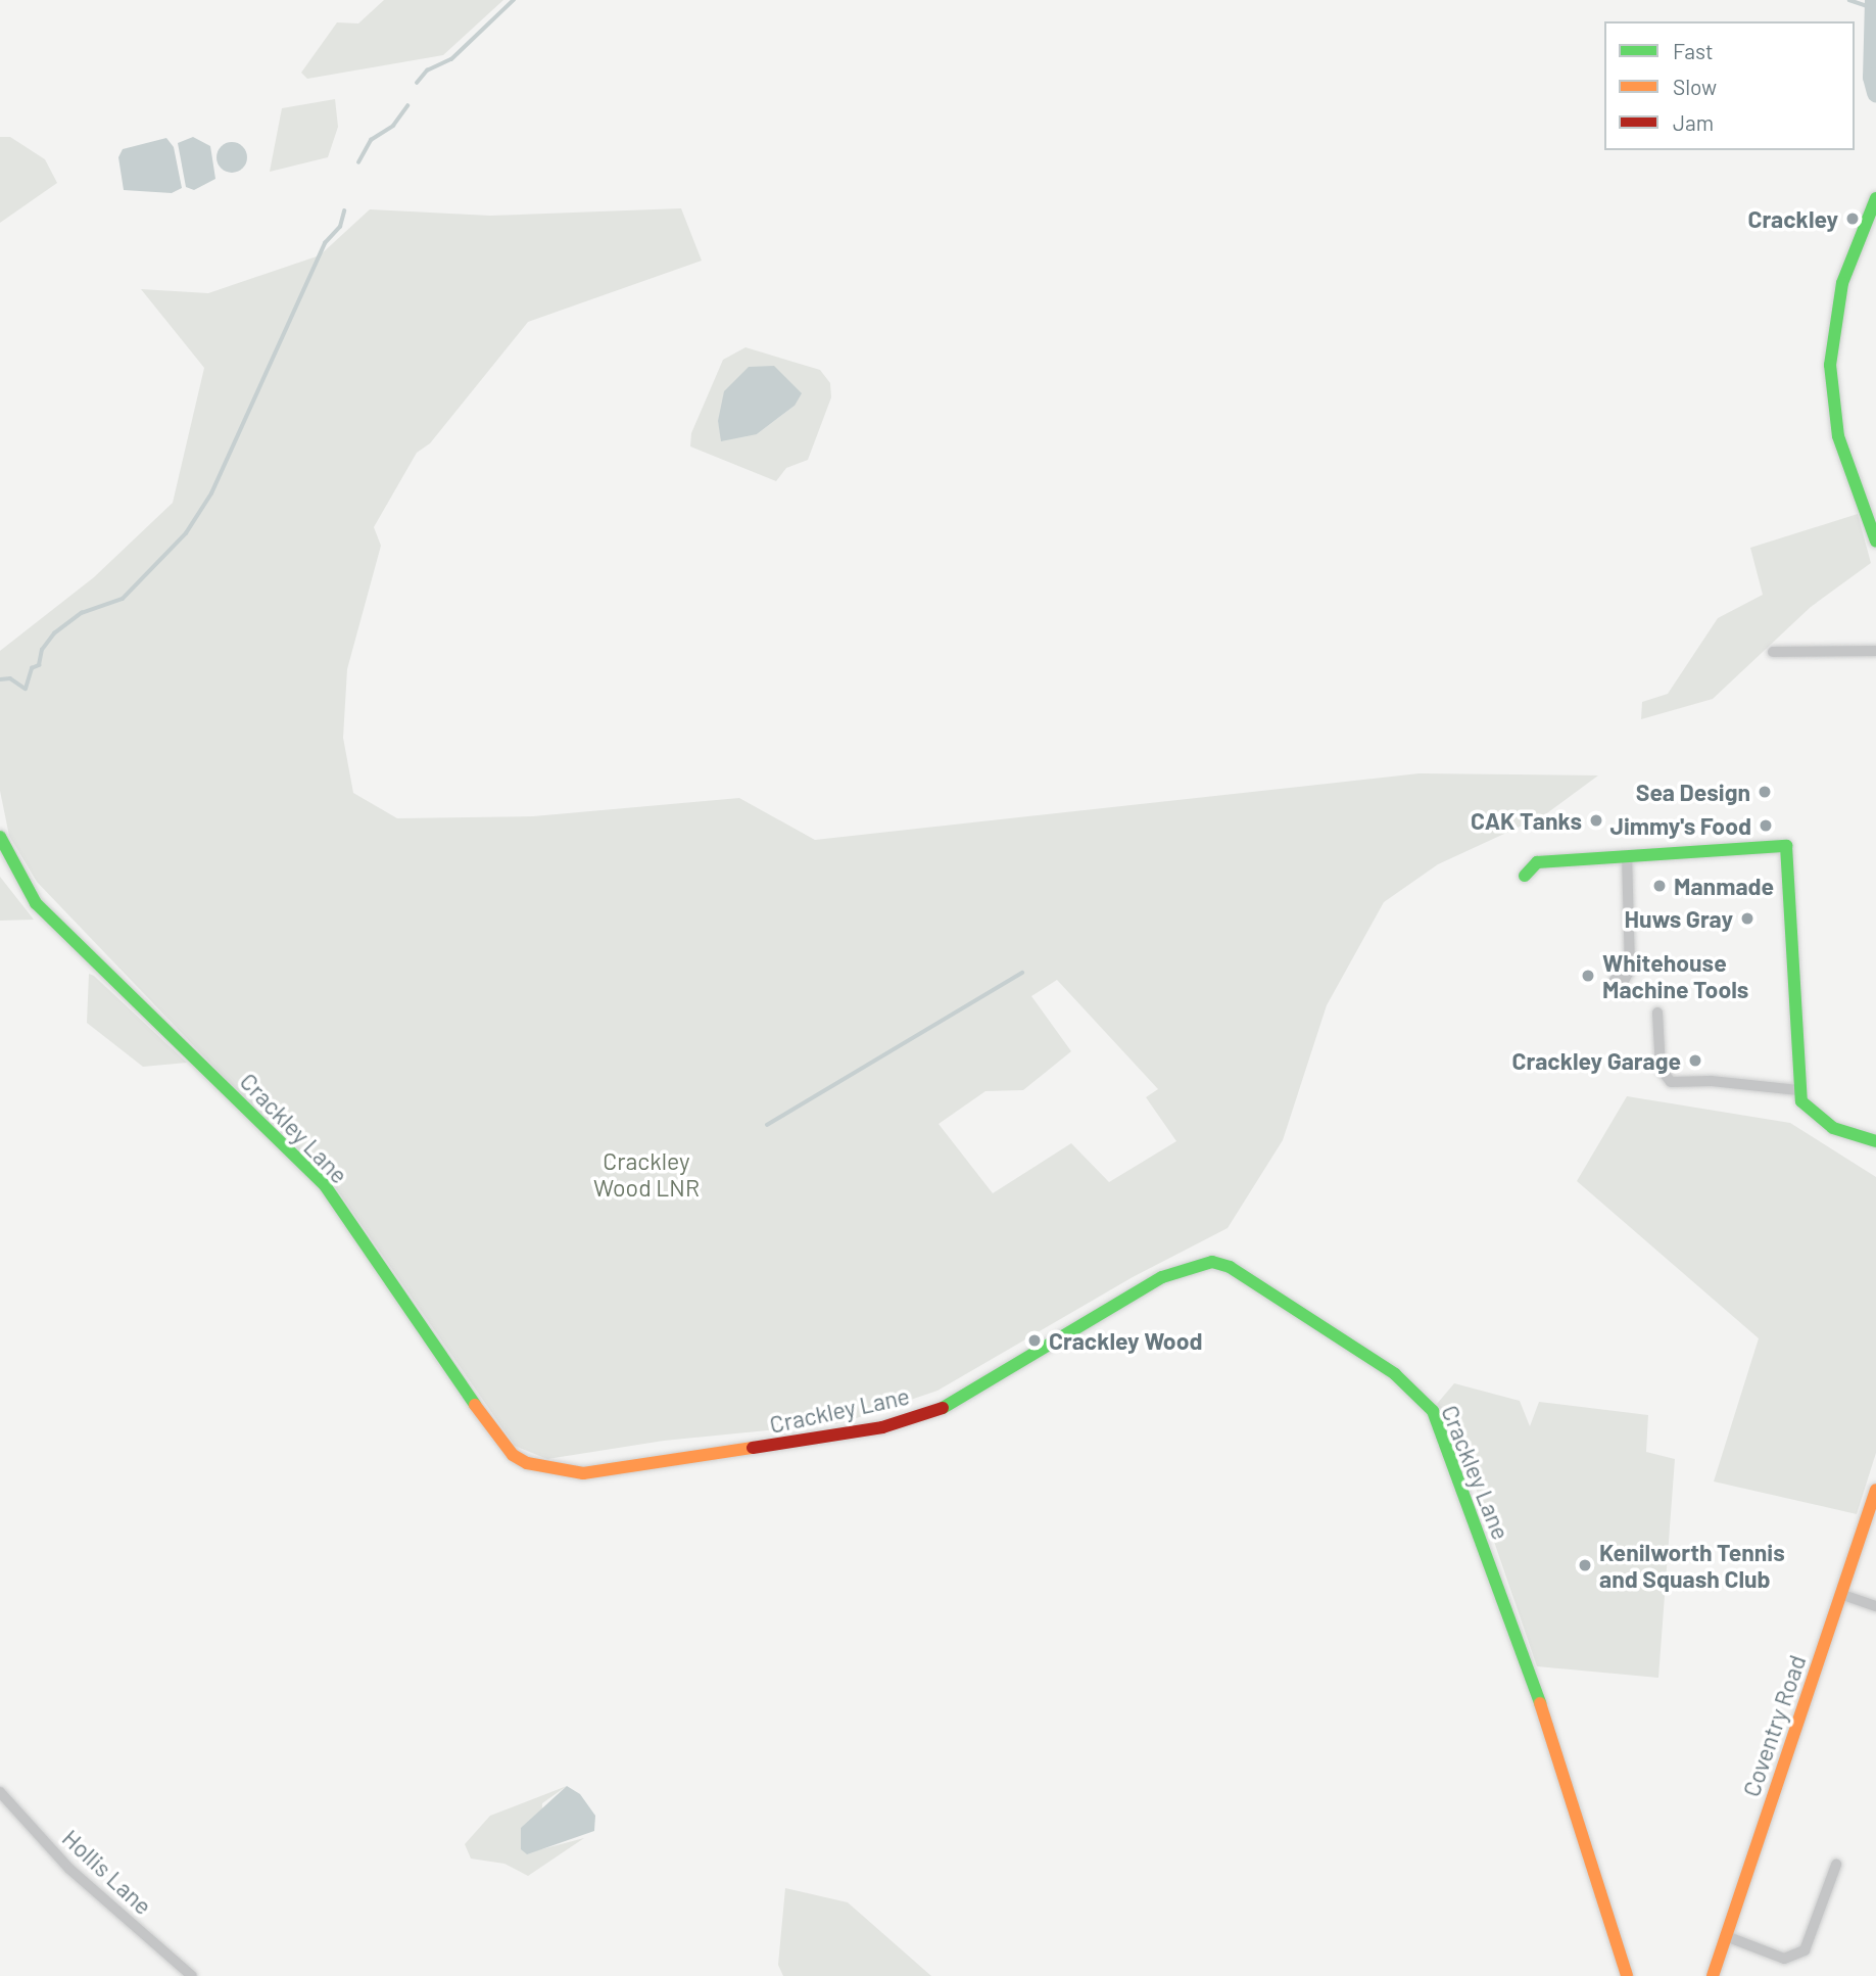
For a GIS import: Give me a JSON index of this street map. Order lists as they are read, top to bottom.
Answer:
{
  "streets": {
    "street": ["Crackley Lane", "Coventry Road", "Hollis Lane"]
  },
  "parks": ["Crackley Wood LNR"],
  "places": [
    "Crackley",
    "Sea Design",
    "CAK Tanks",
    "Jimmy's Food",
    "Manmade",
    "Huws Gray",
    "Whitehouse Machine Tools",
    "Crackley Garage",
    "Crackley Wood",
    "Kenilworth Tennis and Squash Club"
  ],
  "legend": ["Fast", "Slow", "Jam"]
}
